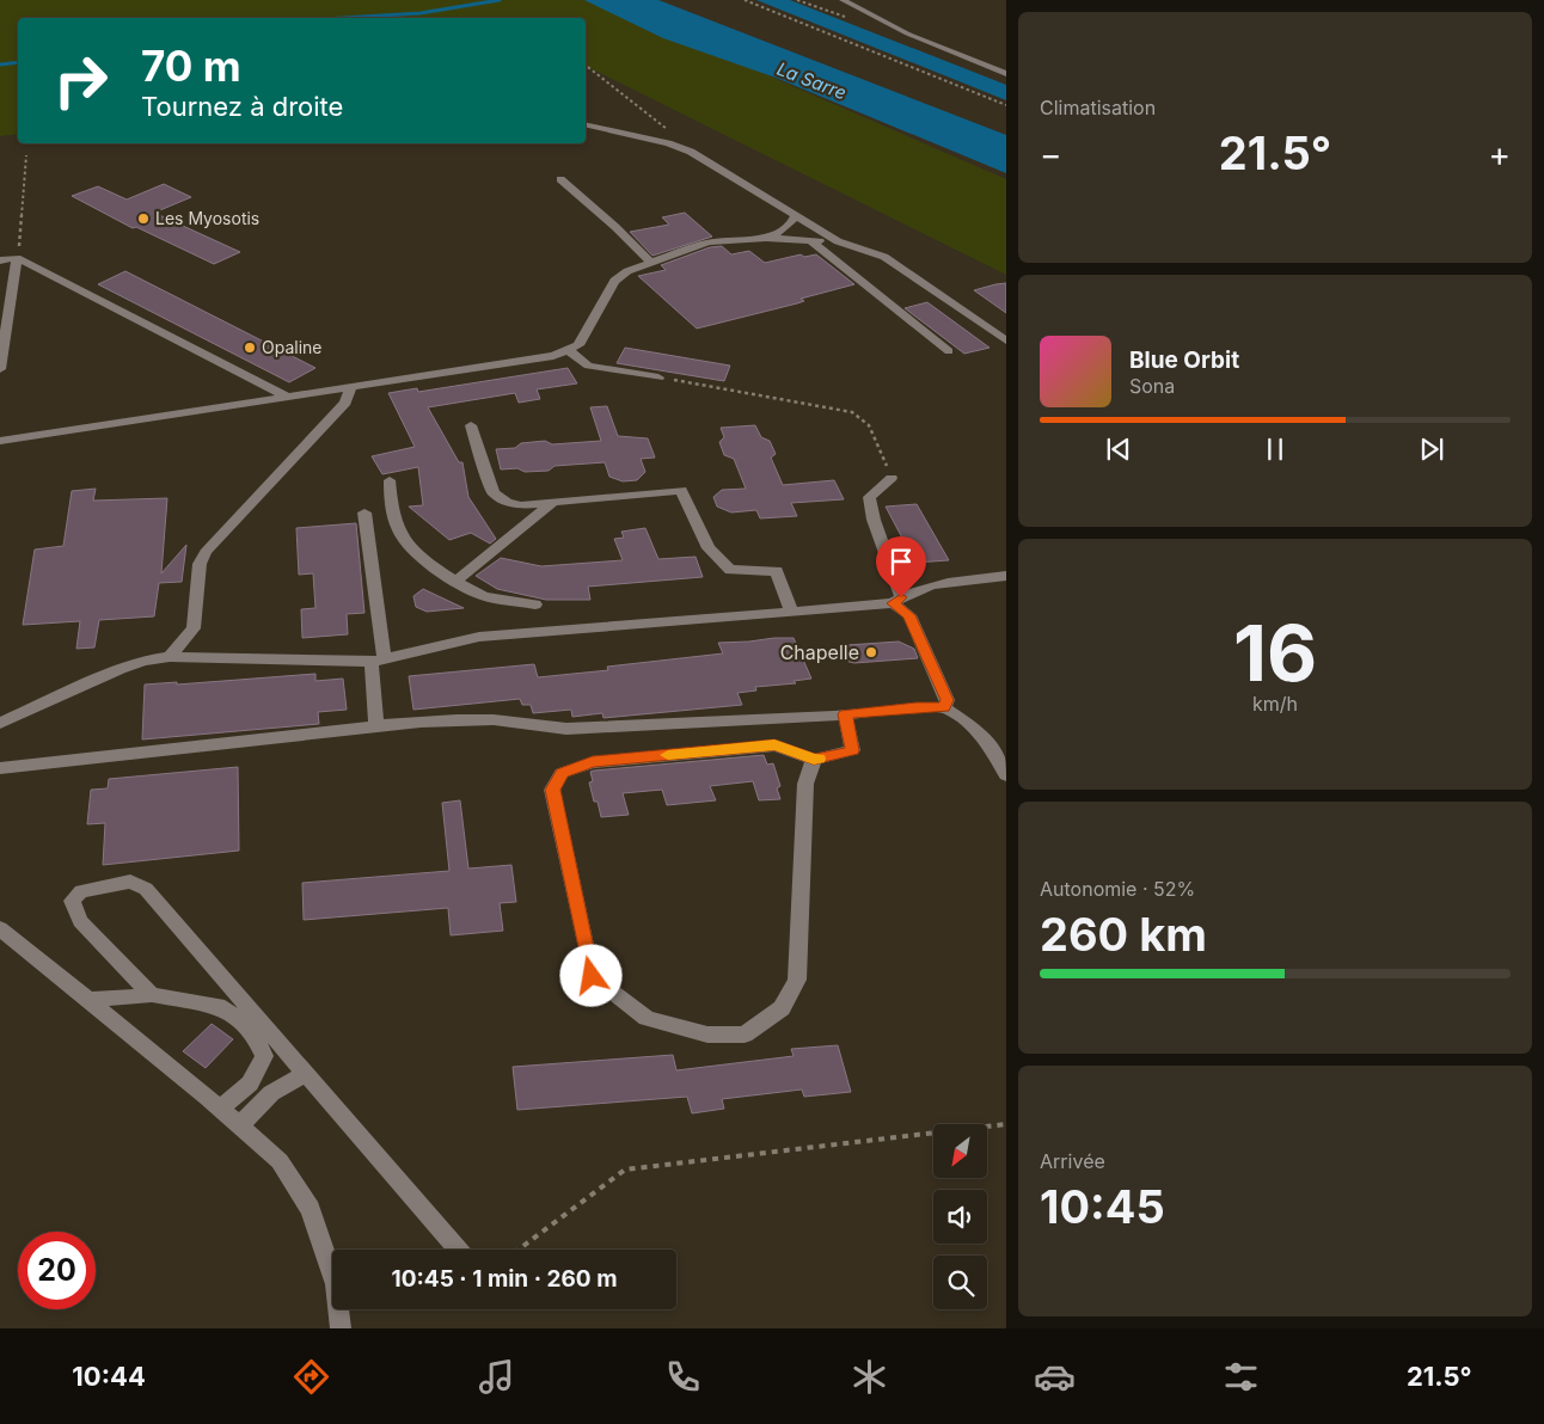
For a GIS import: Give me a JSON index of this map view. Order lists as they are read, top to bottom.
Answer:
{
  "water": ["La Sarre"],
  "places": ["Les Myosotis", "Opaline", "Chapelle"],
  "north": "bottom left",
  "page": {
    "tile": [
      "Climatisation",
      ["16", "km/h"],
      ["Autonomie · 52%", "260 km"],
      ["Arrivée", "10:45"]
    ],
    "turn": ["70 m", "Tournez à droite"],
    "heat": ["−", "21.5°", "+"],
    "song": ["Blue Orbit", "Sona"],
    "limit": "20",
    "trip": "10:45 · 1 min · 260 m",
    "tabs": ["10:44", "21.5°"]
  }
}
